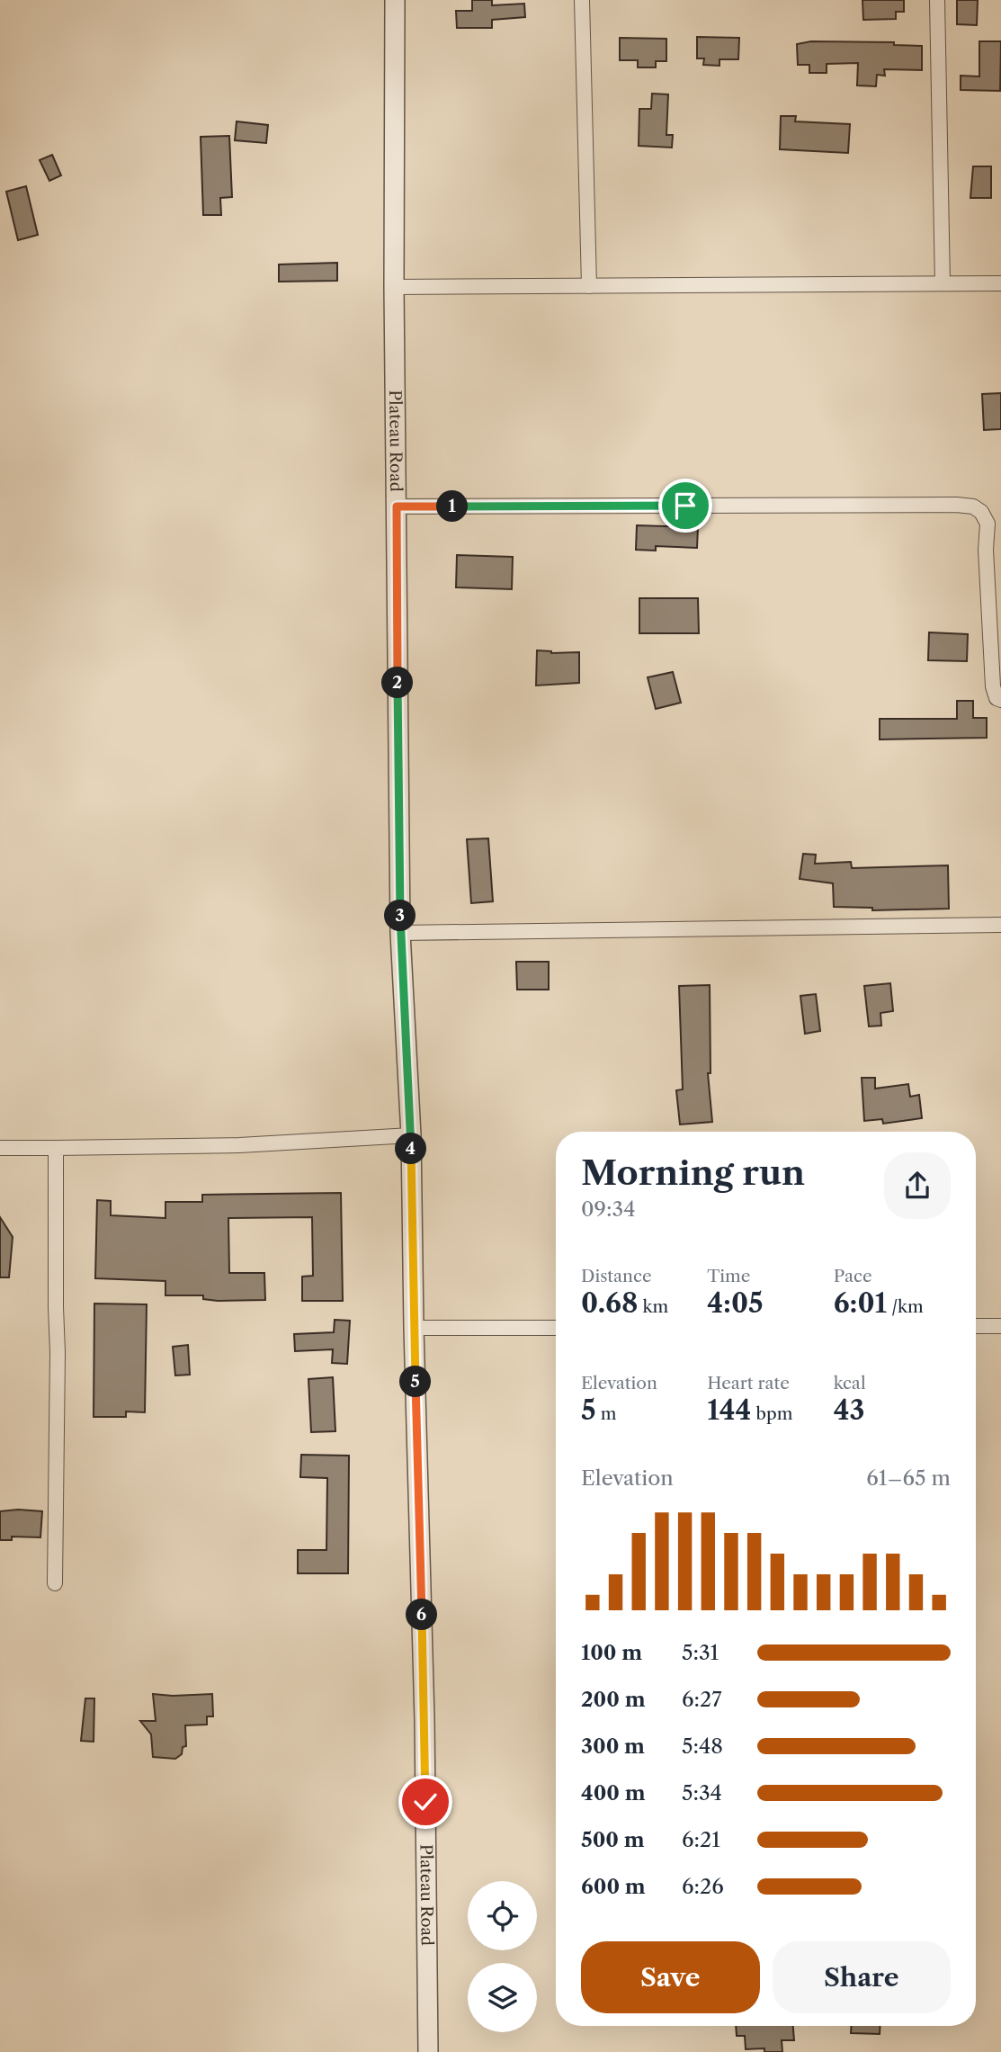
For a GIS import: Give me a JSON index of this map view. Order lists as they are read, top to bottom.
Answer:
{
  "streets": {
    "street": ["Plateau Road"]
  },
  "page": {
    "pins": [
      "1",
      "2",
      "3",
      "4",
      "5",
      "6"
    ],
    "heading": ["Morning run", "09:34"],
    "stats": [
      ["Distance", "0.68 km"],
      ["Time", "4:05"],
      ["Pace", "6:01 /km"],
      ["Elevation", "5 m"],
      ["Heart rate", "144 bpm"],
      ["kcal", "43"]
    ],
    "chart": ["Elevation", "61–65 m"],
    "list": [
      {
        "name": "100 m",
        "note": "5:31"
      },
      {
        "name": "200 m",
        "note": "6:27"
      },
      {
        "name": "300 m",
        "note": "5:48"
      },
      {
        "name": "400 m",
        "note": "5:34"
      },
      {
        "name": "500 m",
        "note": "6:21"
      },
      {
        "name": "600 m",
        "note": "6:26"
      }
    ],
    "buttons": ["Save", "Share"]
  }
}
